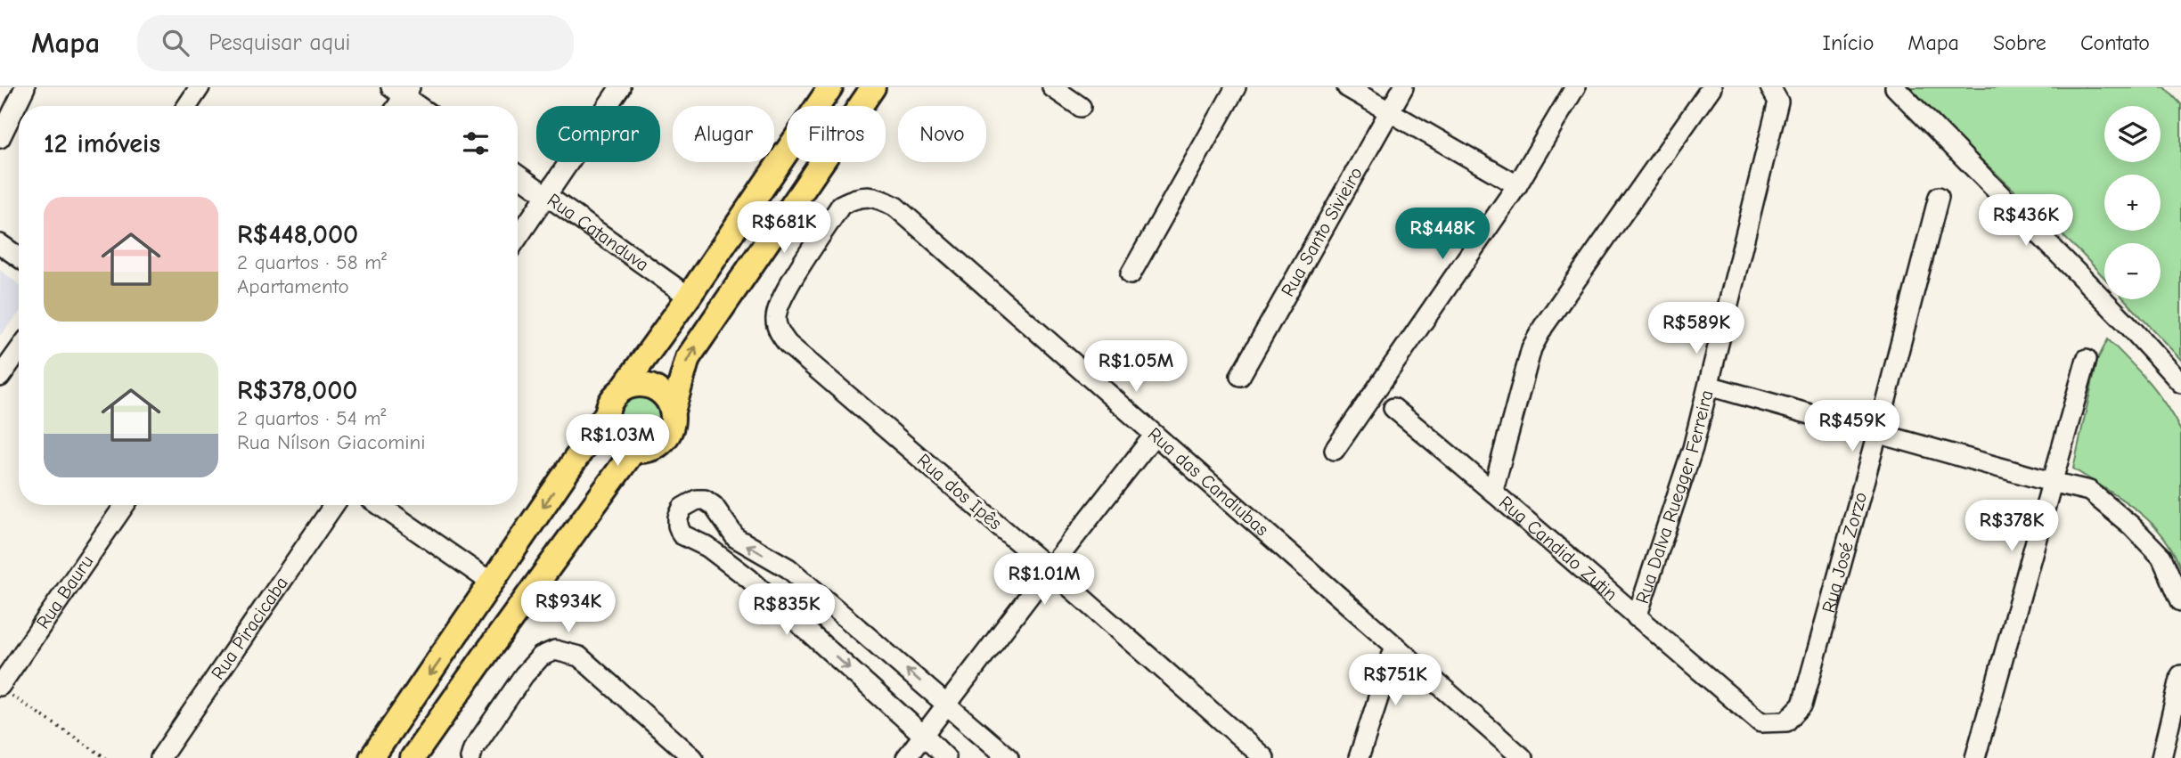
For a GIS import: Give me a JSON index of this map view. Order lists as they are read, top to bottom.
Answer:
{
  "streets": {
    "street": [
      "Rua Santo Sivieiro",
      "Rua Catanduva",
      "Rua das Candiubas",
      "Rua dos Ipês",
      "Rua Dalva Ruegger Ferreira",
      "Rua Candido Zutin",
      "Rua José Zorzo",
      "Rua Bauru",
      "Rua Piracicaba"
    ]
  },
  "crossings": [
    ["Rua das Candiubas", "Rua dos Ipês"],
    ["Rua Dalva Ruegger Ferreira", "Rua Candido Zutin"],
    ["Rua Candido Zutin", "Rua José Zorzo"]
  ],
  "page": {
    "header": "Mapa",
    "search": "Pesquisar aqui",
    "nav": [
      "Início",
      "Mapa",
      "Sobre",
      "Contato"
    ],
    "map_buttons": ["+", "−"],
    "chip": [
      "Comprar",
      "Alugar",
      "Filtros",
      "Novo"
    ],
    "heading": "12 imóveis",
    "list": [
      {
        "name": "R$448,000",
        "note": "2 quartos · 58 m² · Apartamento"
      },
      {
        "name": "R$378,000",
        "note": "2 quartos · 54 m² · Rua Nílson Giacomini"
      }
    ],
    "price": [
      "R$436K",
      "R$681K",
      "R$448K",
      "R$589K",
      "R$1.05M",
      "R$459K",
      "R$1.03M",
      "R$378K",
      "R$1.01M",
      "R$934K",
      "R$835K",
      "R$751K"
    ]
  }
}
